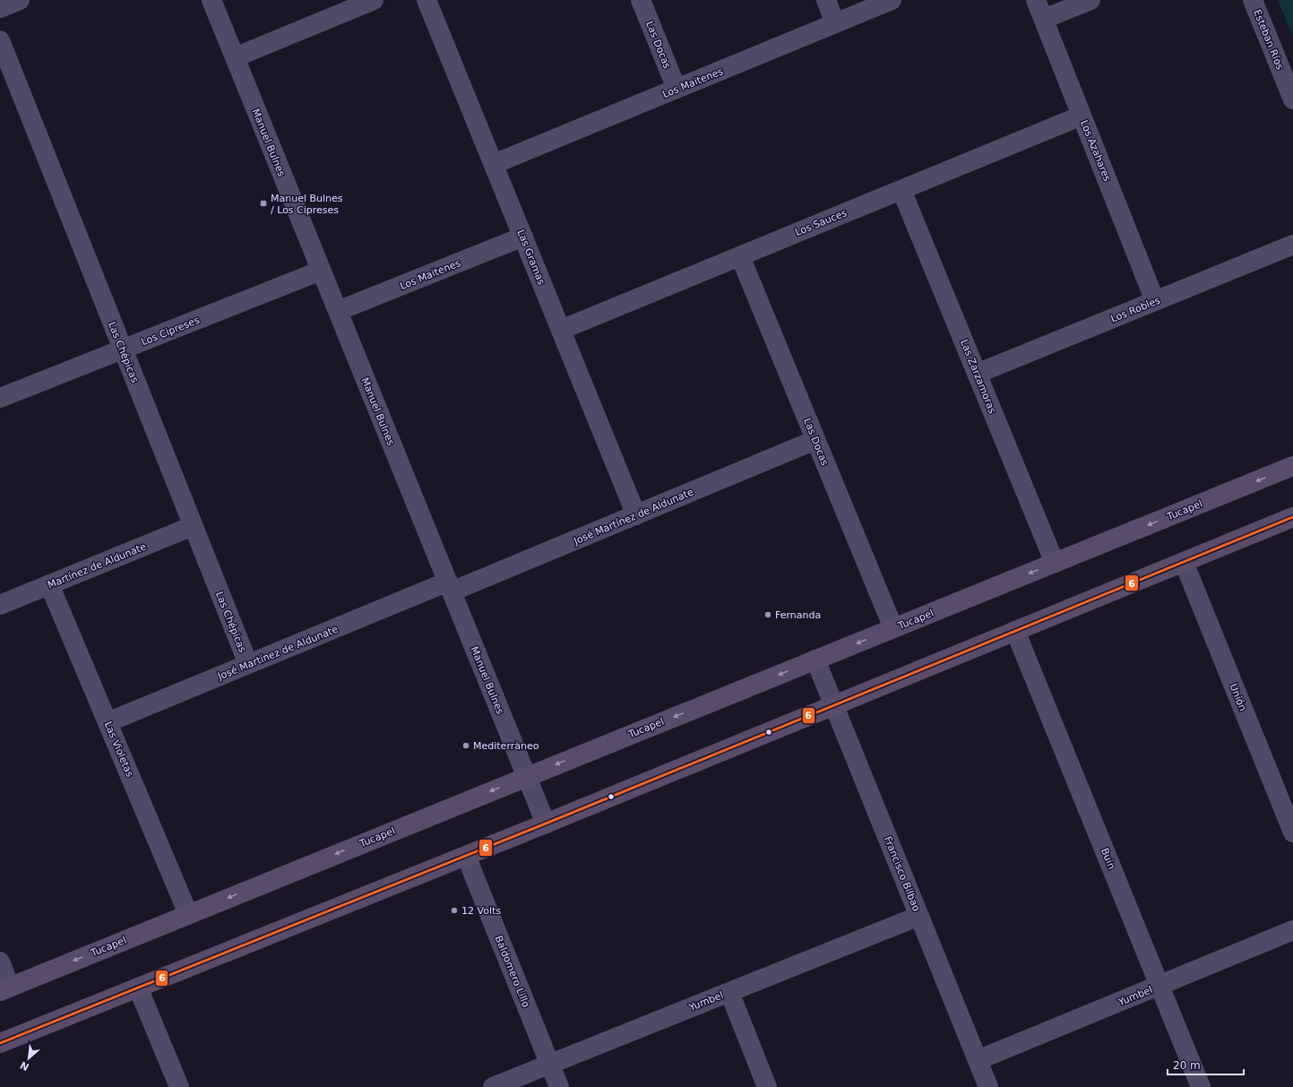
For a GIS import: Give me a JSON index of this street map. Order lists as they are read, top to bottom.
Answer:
{
  "streets": {
    "main road": ["Tucapel"],
    "street": [
      "Esteban Ríos",
      "Las Docas",
      "Los Maitenes",
      "Manuel Bulnes",
      "Los Azahares",
      "Los Sauces",
      "Las Gramas",
      "Los Robles",
      "Los Cipreses",
      "Las Chépicas",
      "Las Zarzamoras",
      "José Martínez de Aldunate",
      "Martínez de Aldunate",
      "Unión",
      "Las Violetas",
      "Buin",
      "Francisco Bilbao",
      "Baldomero Lillo",
      "Yumbel"
    ]
  },
  "crossings": [
    ["Las Docas", "Los Maitenes"],
    ["Las Docas", "Los Sauces"],
    ["Las Docas", "Tucapel"],
    ["Las Docas", "José Martínez de Aldunate"],
    ["Los Maitenes", "Manuel Bulnes"],
    ["Los Maitenes", "Las Gramas"],
    ["Manuel Bulnes", "Los Cipreses"],
    ["Manuel Bulnes", "Tucapel"],
    ["Manuel Bulnes", "José Martínez de Aldunate"],
    ["Los Azahares", "Los Sauces"],
    ["Los Azahares", "Los Robles"],
    ["Los Sauces", "Las Gramas"],
    ["Los Sauces", "Las Zarzamoras"],
    ["Las Gramas", "José Martínez de Aldunate"],
    ["Los Robles", "Las Zarzamoras"],
    ["Los Cipreses", "Las Chépicas"],
    ["Las Chépicas", "José Martínez de Aldunate"],
    ["Las Chépicas", "Martínez de Aldunate"],
    ["Las Zarzamoras", "Tucapel"],
    ["Tucapel", "Las Violetas"],
    ["Tucapel", "Francisco Bilbao"],
    ["José Martínez de Aldunate", "Las Violetas"],
    ["Martínez de Aldunate", "Las Violetas"],
    ["Buin", "Yumbel"],
    ["Francisco Bilbao", "Yumbel"],
    ["Baldomero Lillo", "Yumbel"]
  ],
  "places": {
    "transit": ["Manuel Bulnes / Los Cipreses"],
    "other": ["Fernanda", "Mediterràneo", "12 Volts"]
  },
  "lines": ["transit line 6"],
  "scale_bar": "20 m",
  "north": "bottom left"
}
